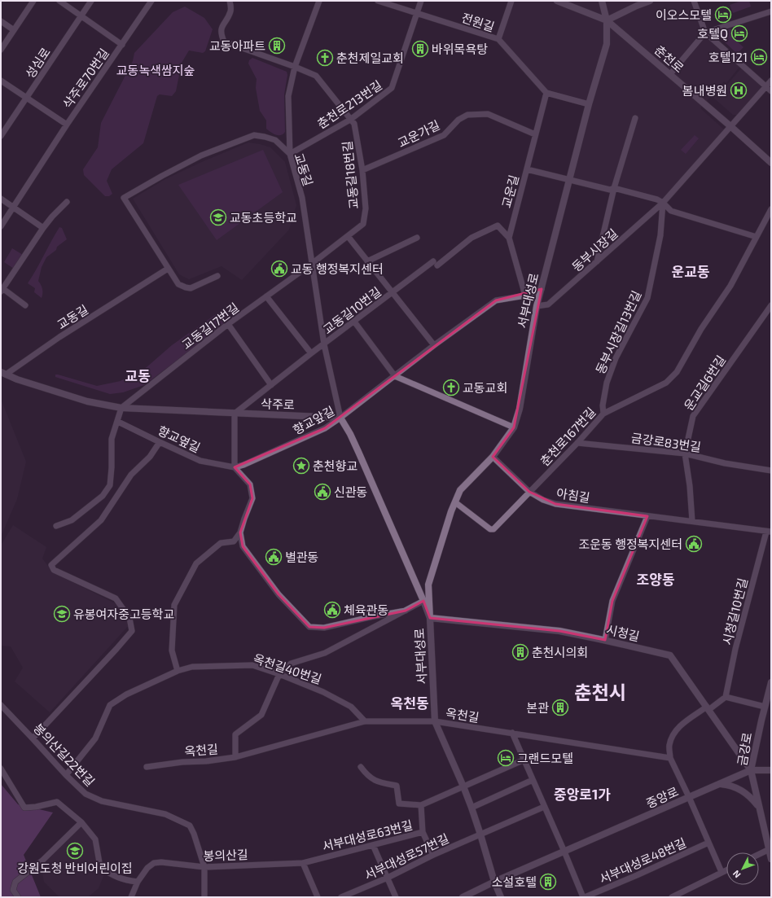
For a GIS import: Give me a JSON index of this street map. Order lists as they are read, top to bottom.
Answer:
{
  "streets": {
    "street": [
      "전원길",
      "춘천로",
      "성심로",
      "삭주로70번길",
      "춘천로213번길",
      "교운가길",
      "교동길",
      "교동길18번길",
      "교운길",
      "동부시장길",
      "서부대성로",
      "교동길10번길",
      "교동길17번길",
      "동부시장길13번길",
      "운교길6번길",
      "삭주로",
      "향교앞길",
      "춘천로167번길",
      "향교옆길",
      "금강로83번길",
      "아침길",
      "시청길10번길",
      "시청길",
      "옥천길40번길",
      "옥천길",
      "금강로",
      "봉의산길22번길",
      "중앙로",
      "서부대성로63번길",
      "봉의산길",
      "서부대성로57번길",
      "서부대성로48번길"
    ]
  },
  "crossings": [
    ["전원길", "춘천로213번길"],
    ["전원길", "교운길"],
    ["춘천로", "동부시장길"],
    ["춘천로", "서부대성로"],
    ["성심로", "삭주로70번길"],
    ["춘천로213번길", "교동길"],
    ["춘천로213번길", "교동길18번길"],
    ["교운가길", "교동길18번길"],
    ["교운가길", "교운길"],
    ["교동길", "교동길18번길"],
    ["교동길", "교동길10번길"],
    ["교동길", "교동길17번길"],
    ["교동길", "삭주로"],
    ["교동길", "향교앞길"],
    ["교동길18번길", "교동길10번길"],
    ["교동길18번길", "교동길17번길"],
    ["교운길", "교동길10번길"],
    ["동부시장길", "서부대성로"],
    ["동부시장길", "동부시장길13번길"],
    ["서부대성로", "향교앞길"],
    ["서부대성로", "춘천로167번길"],
    ["서부대성로", "아침길"],
    ["서부대성로", "시청길"],
    ["서부대성로", "옥천길"],
    ["서부대성로", "중앙로"],
    ["서부대성로", "서부대성로63번길"],
    ["서부대성로", "서부대성로57번길"],
    ["교동길10번길", "삭주로"],
    ["교동길17번길", "삭주로"],
    ["동부시장길13번길", "춘천로167번길"],
    ["운교길6번길", "금강로83번길"],
    ["운교길6번길", "아침길"],
    ["삭주로", "향교앞길"],
    ["향교앞길", "향교옆길"],
    ["춘천로167번길", "금강로83번길"],
    ["춘천로167번길", "아침길"],
    ["아침길", "시청길10번길"],
    ["시청길", "금강로"],
    ["시청길", "중앙로"],
    ["옥천길40번길", "옥천길"],
    ["옥천길40번길", "봉의산길22번길"],
    ["금강로", "중앙로"],
    ["봉의산길22번길", "봉의산길"],
    ["서부대성로63번길", "봉의산길"]
  ],
  "districts": [
    "운교동",
    "교동",
    "조양동",
    "춘천시",
    "옥천동",
    "중앙로1가"
  ],
  "parks": ["교동녹색쌈지숲"],
  "places": {
    "hotel": [
      "이오스모텔",
      "호텔Q",
      "호텔121",
      "그랜드모텔"
    ],
    "building": [
      "교동아파트",
      "바위목욕탕",
      "춘천시의회",
      "본관",
      "소설호텔"
    ],
    "church": ["춘천제일교회", "교동교회"],
    "hospital": ["봄내병원"],
    "school or university": ["교동초등학교", "유봉여자중고등학교", "강원도청 반비어린이집"],
    "public building": [
      "교동 행정복지센터",
      "신관동",
      "조운동 행정복지센터",
      "별관동",
      "체육관동"
    ],
    "place": ["춘천향교"]
  },
  "north": "bottom left"
}
